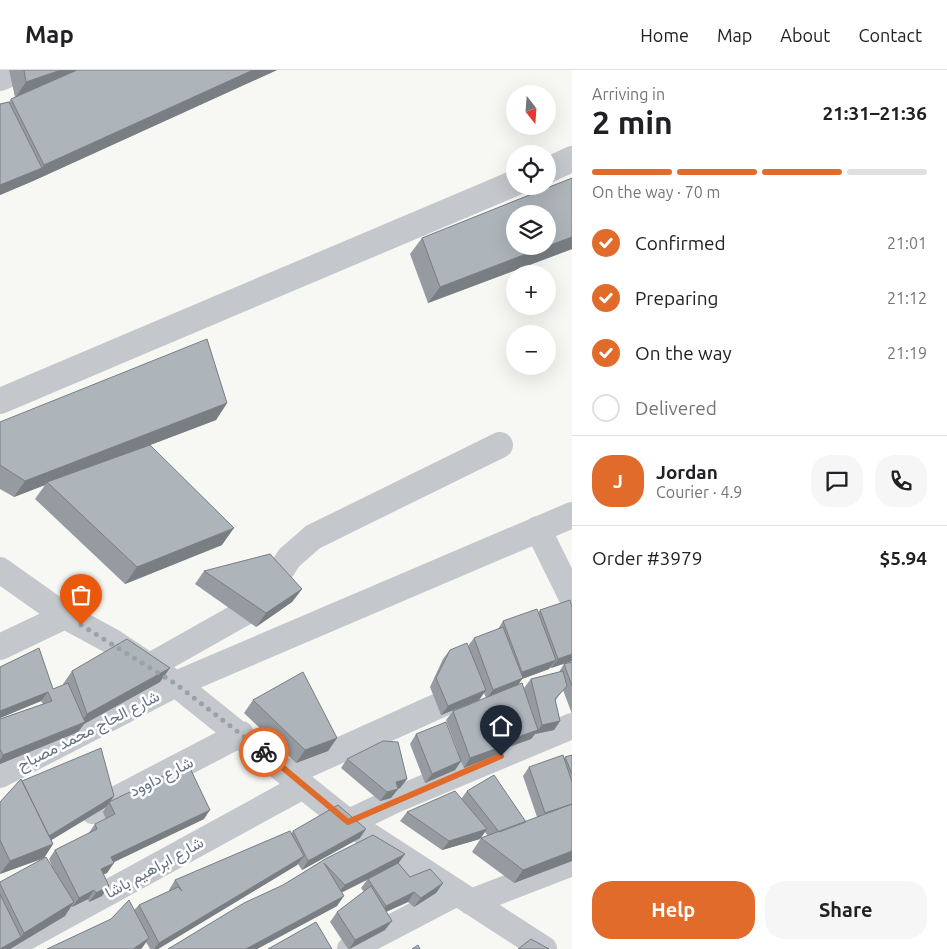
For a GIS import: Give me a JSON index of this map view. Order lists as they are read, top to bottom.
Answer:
{
  "streets": {
    "street": ["شارع الحاج محمد مصباح", "شارع داوود", "شارع ابراهيم باشا"]
  },
  "north": "bottom",
  "page": {
    "header": "Map",
    "nav": [
      "Home",
      "Map",
      "About",
      "Contact"
    ],
    "heading": ["2 min", "Arriving in", "21:31–21:36"],
    "panel": [
      "Jordan",
      "Courier · 4.9",
      "Order #3979",
      "$5.94"
    ],
    "map_buttons": ["+", "−"],
    "bar": "On the way · 70 m",
    "list": [
      ["Confirmed", "21:01"],
      ["Preparing", "21:12"],
      ["On the way", "21:19"],
      "Delivered"
    ],
    "round": "J",
    "buttons": ["Help", "Share"]
  }
}
